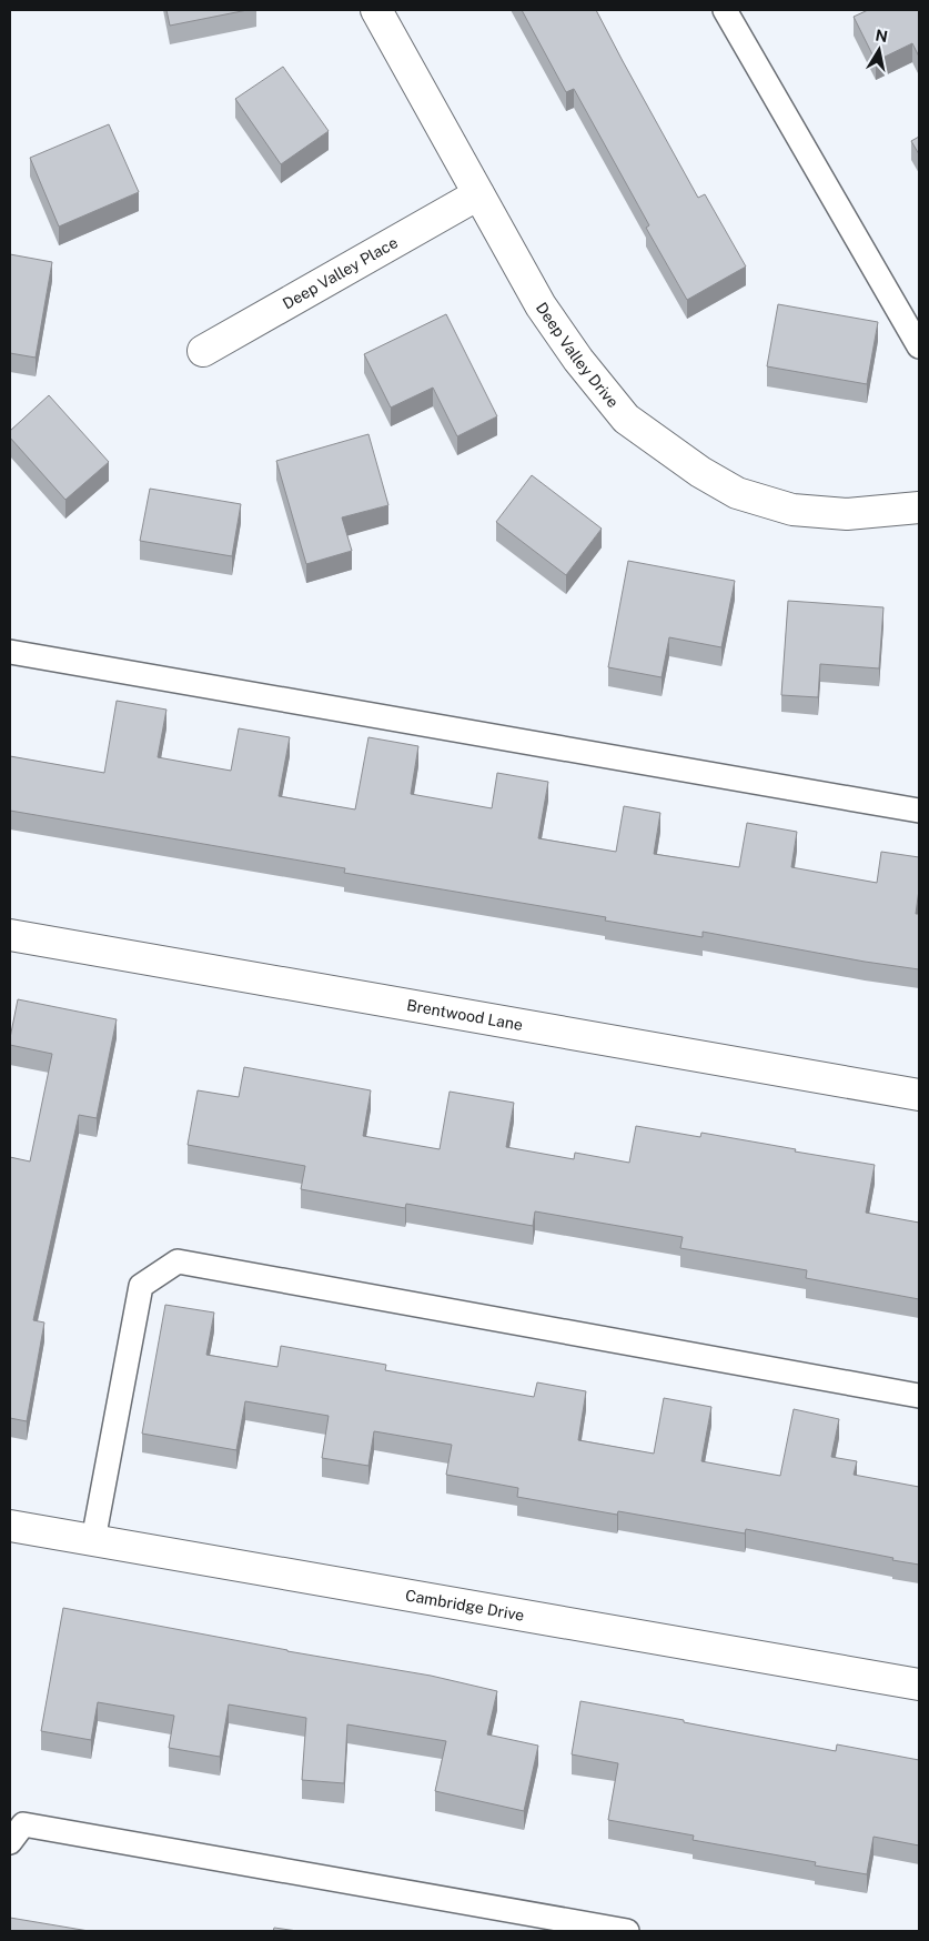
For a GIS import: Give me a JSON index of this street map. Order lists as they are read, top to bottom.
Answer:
{
  "streets": {
    "street": [
      "Deep Valley Place",
      "Deep Valley Drive",
      "Brentwood Lane",
      "Cambridge Drive"
    ]
  },
  "crossings": [
    ["Deep Valley Place", "Deep Valley Drive"]
  ],
  "north": "top"
}
